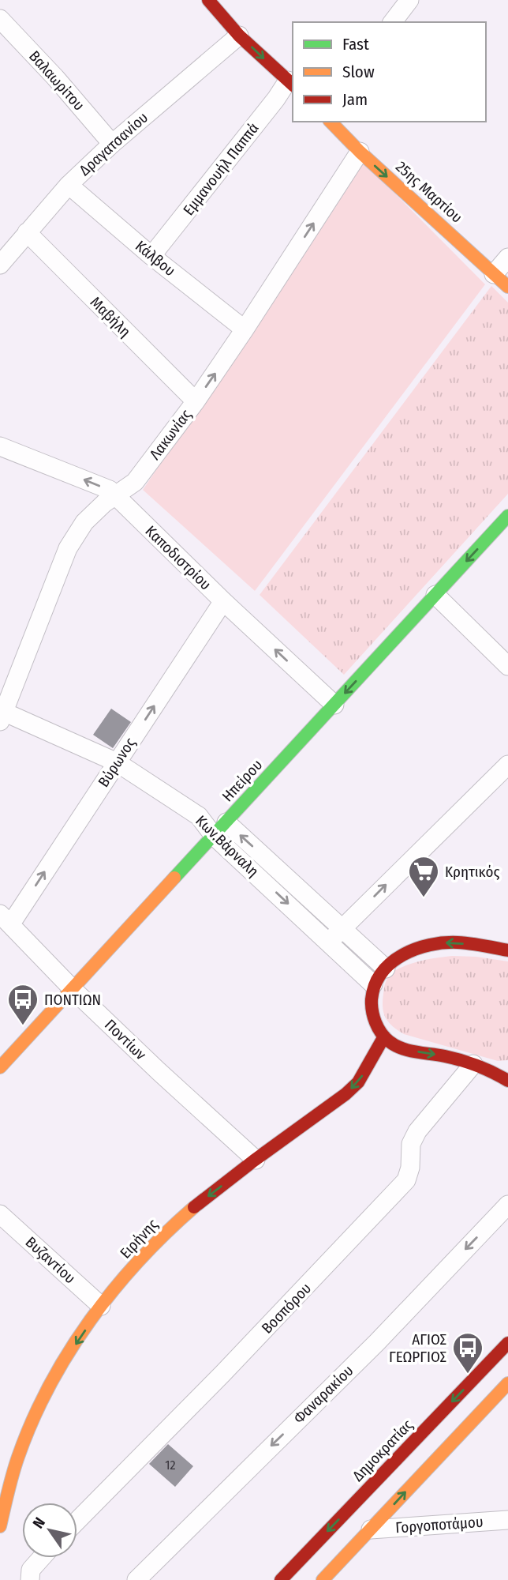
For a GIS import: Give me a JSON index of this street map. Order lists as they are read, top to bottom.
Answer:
{
  "streets": {
    "street": [
      "Βαλαωρίτου",
      "Δραγατσανίου",
      "Εμμανουήλ Παππά",
      "25ης Μαρτίου",
      "Κάλβου",
      "Μαβήλη",
      "Λακωνίας",
      "Καποδιστρίου",
      "Βύρωνος",
      "Ηπείρου",
      "Κων.Βάρναλη",
      "Ποντίων",
      "Ειρήνης",
      "Βυζαντίου",
      "Βοσπόρου",
      "Φαναρακίου",
      "Δημοκρατίας",
      "Γοργοποτάμου"
    ]
  },
  "crossings": [
    ["Βαλαωρίτου", "Δραγατσανίου"],
    ["Δραγατσανίου", "Κάλβου"],
    ["Δραγατσανίου", "Μαβήλη"],
    ["Εμμανουήλ Παππά", "Κάλβου"],
    ["25ης Μαρτίου", "Λακωνίας"],
    ["Κάλβου", "Λακωνίας"],
    ["Μαβήλη", "Λακωνίας"],
    ["Λακωνίας", "Καποδιστρίου"],
    ["Λακωνίας", "Κων.Βάρναλη"],
    ["Καποδιστρίου", "Βύρωνος"],
    ["Καποδιστρίου", "Ηπείρου"],
    ["Βύρωνος", "Κων.Βάρναλη"],
    ["Βύρωνος", "Ποντίων"],
    ["Ηπείρου", "Κων.Βάρναλη"],
    ["Ηπείρου", "Ποντίων"],
    ["Ποντίων", "Ειρήνης"],
    ["Ειρήνης", "Βυζαντίου"]
  ],
  "one_way": [
    "25ης Μαρτίου",
    "Λακωνίας",
    "Καποδιστρίου",
    "Βύρωνος",
    "Ειρήνης"
  ],
  "places": {
    "supermarket": ["Κρητικός"],
    "bus stop": ["ΠΟΝΤΙΩΝ", "ΑΓΙΟΣ ΓΕΩΡΓΙΟΣ"]
  },
  "house_numbers": ["12"],
  "legend": ["Fast", "Slow", "Jam"],
  "north": "top left"
}
